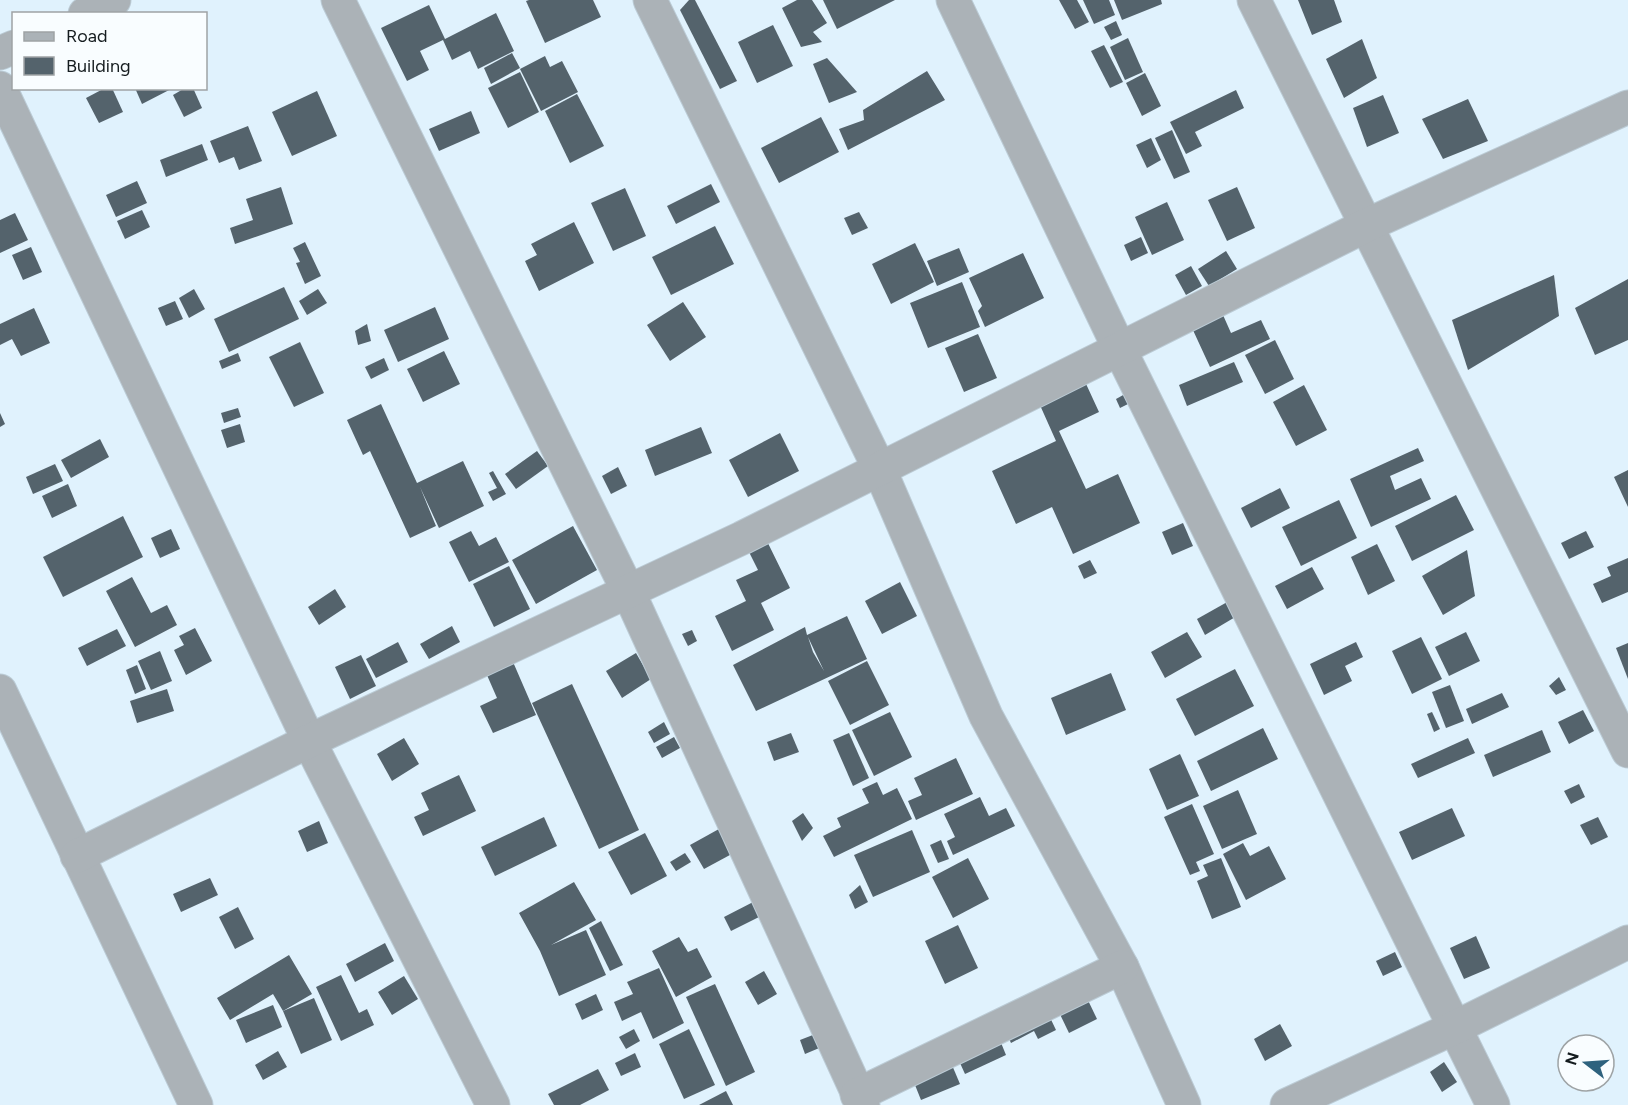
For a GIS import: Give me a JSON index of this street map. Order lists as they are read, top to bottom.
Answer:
{
  "legend": ["Road", "Building"],
  "north": "left"
}
